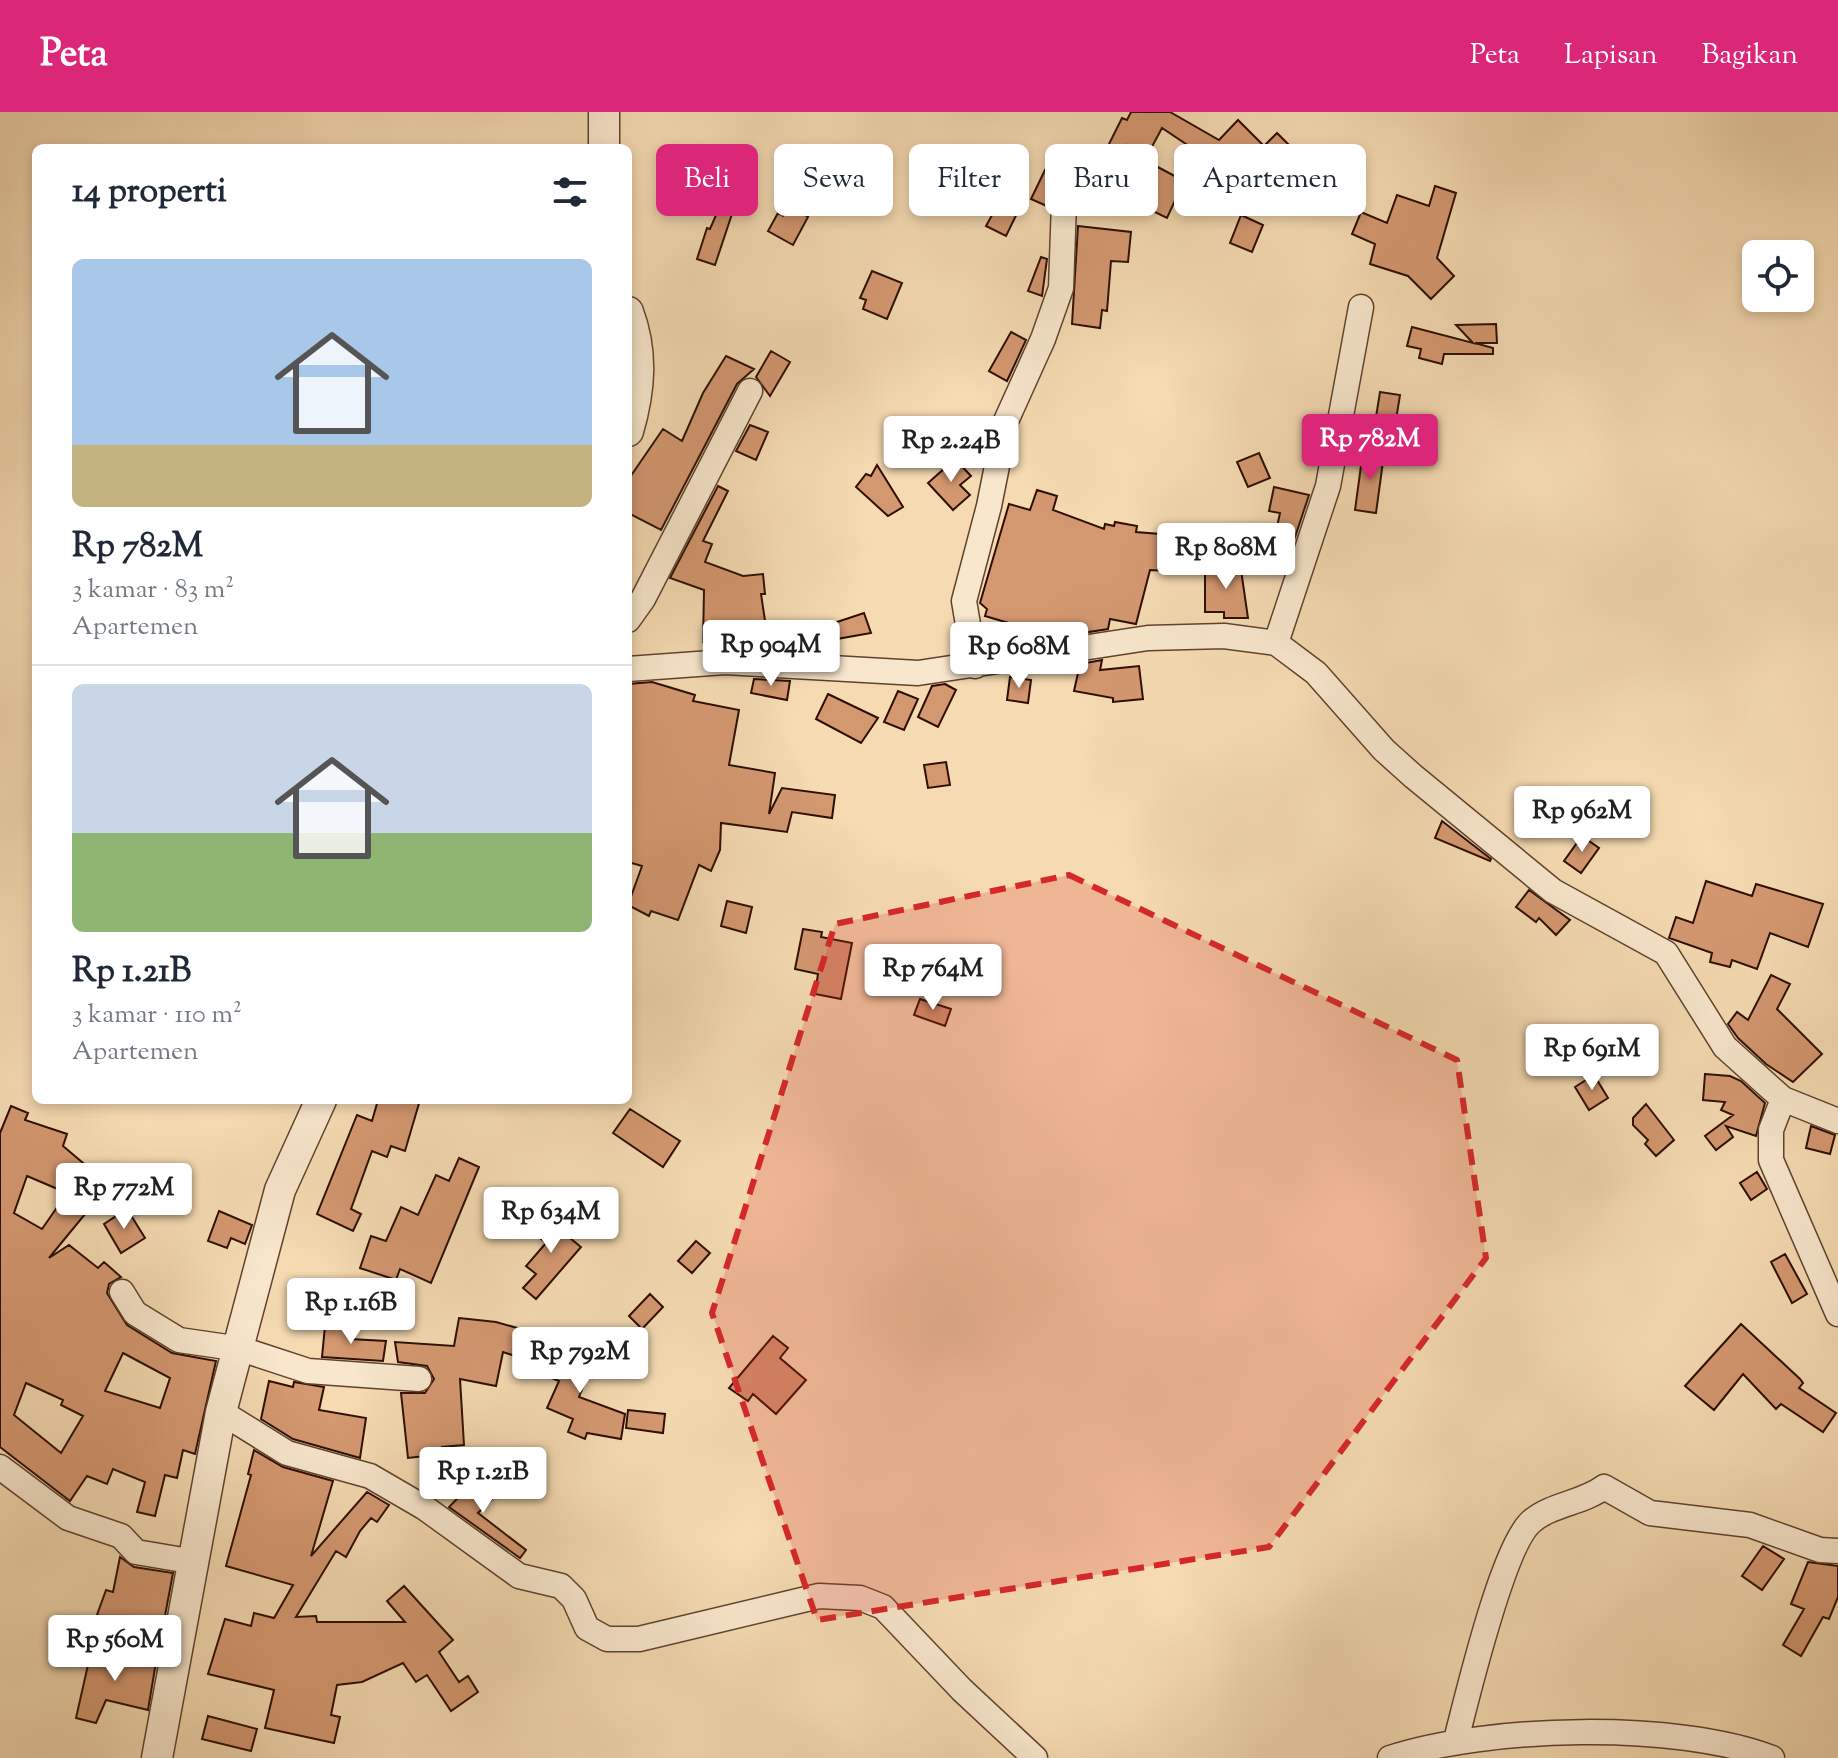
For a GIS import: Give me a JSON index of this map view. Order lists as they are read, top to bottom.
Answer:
{
  "page": {
    "header": "Peta",
    "nav": ["Peta", "Lapisan", "Bagikan"],
    "chip": [
      "Beli",
      "Sewa",
      "Filter",
      "Baru",
      "Apartemen"
    ],
    "heading": "14 properti",
    "list": [
      {
        "name": "Rp 782M",
        "note": "3 kamar · 83 m² · Apartemen"
      },
      {
        "name": "Rp 1.21B",
        "note": "3 kamar · 110 m² · Apartemen"
      }
    ],
    "price": [
      "Rp 782M",
      "Rp 2.24B",
      "Rp 808M",
      "Rp 904M",
      "Rp 608M",
      "Rp 962M",
      "Rp 764M",
      "Rp 691M",
      "Rp 772M",
      "Rp 634M",
      "Rp 1.16B",
      "Rp 792M",
      "Rp 1.21B",
      "Rp 560M"
    ]
  }
}
